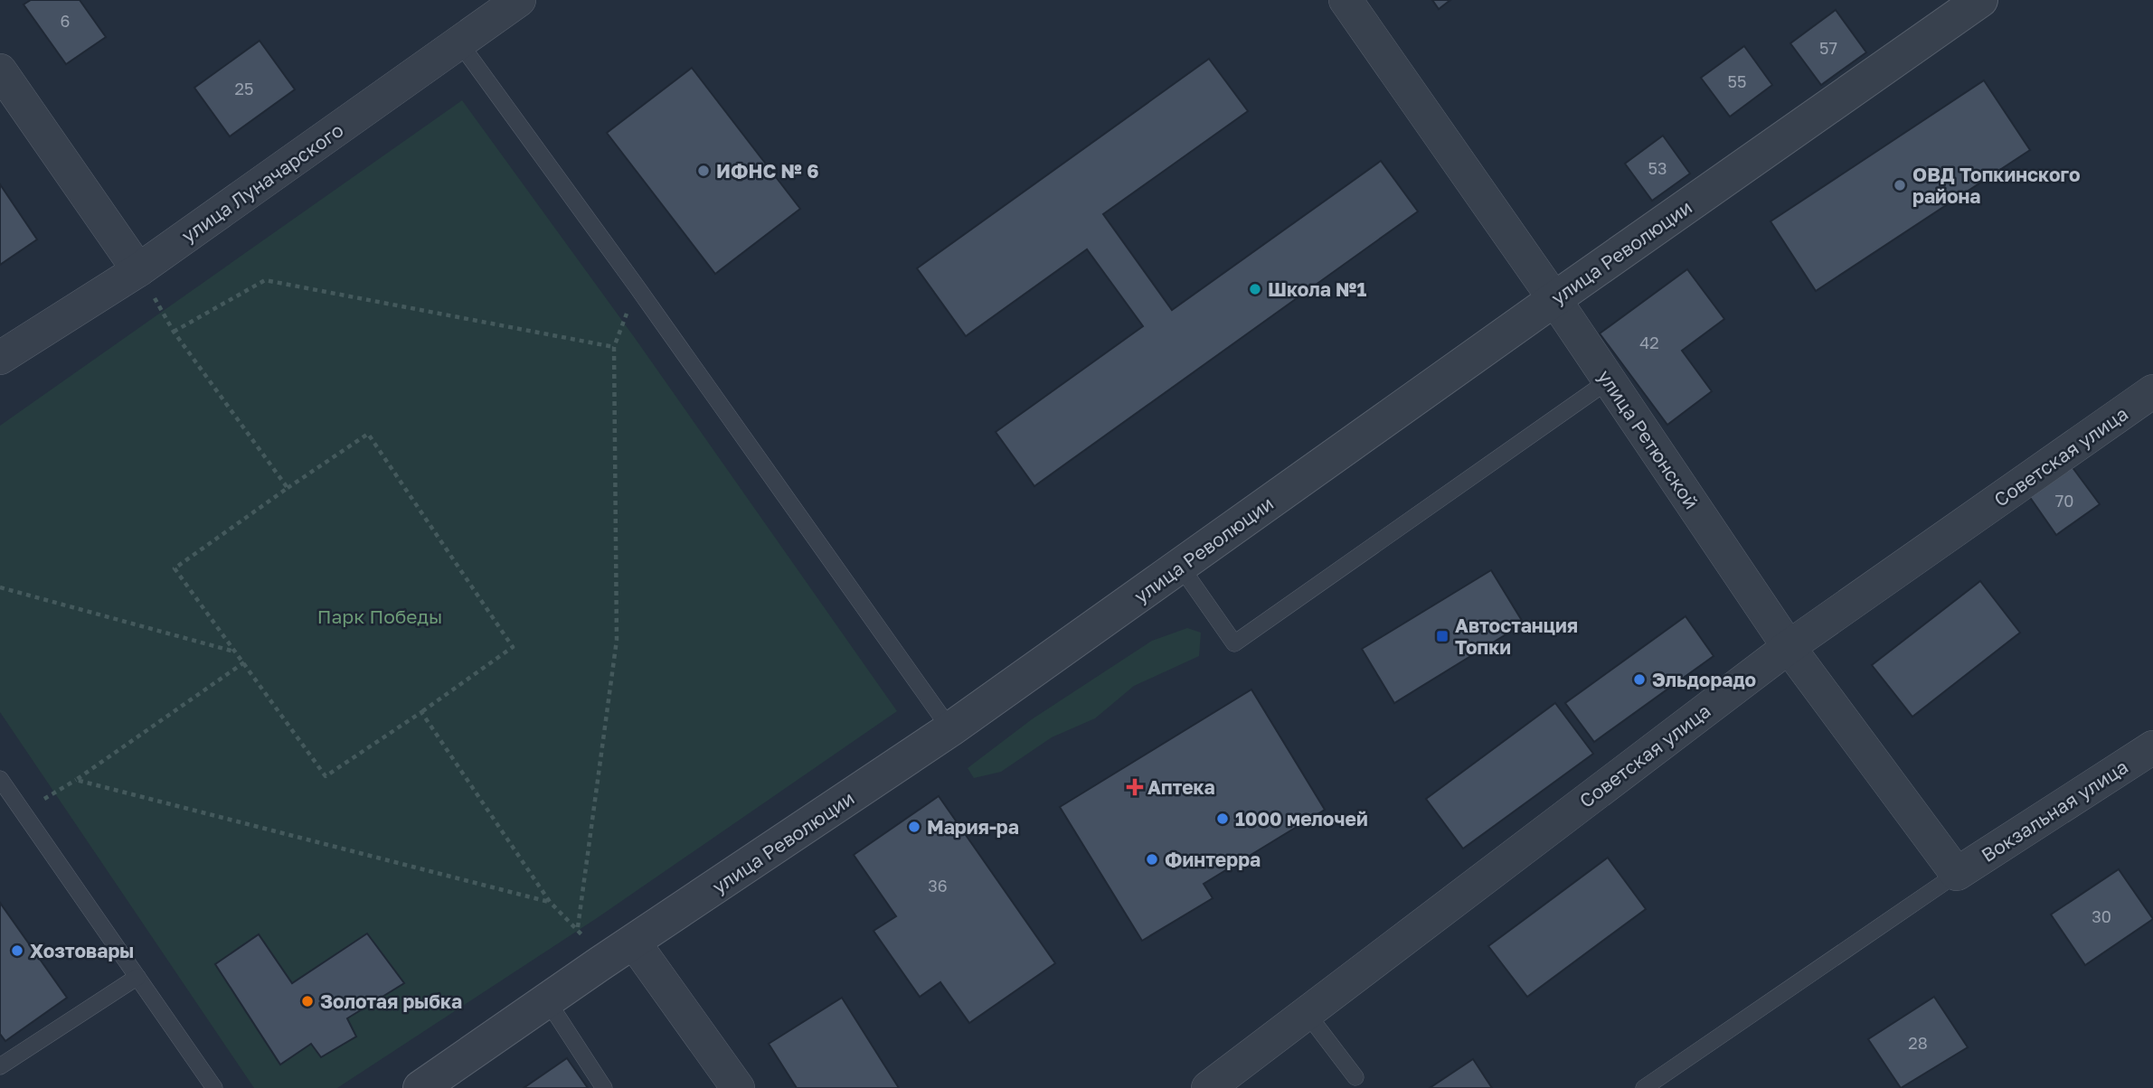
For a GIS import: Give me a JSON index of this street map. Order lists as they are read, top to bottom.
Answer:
{
  "streets": {
    "street": [
      "улица Луначарского",
      "улица Революции",
      "улица Ретюнской",
      "Советская улица",
      "Вокзальная улица"
    ]
  },
  "crossings": [
    ["улица Революции", "улица Ретюнской"],
    ["улица Ретюнской", "Советская улица"],
    ["улица Ретюнской", "Вокзальная улица"]
  ],
  "parks": ["Парк Победы"],
  "places": {
    "other": [
      "ИФНС № 6",
      "ОВД Топкинского района",
      "Школа №1",
      "Эльдорадо",
      "1000 мелочей",
      "Мария-ра",
      "Финтерра",
      "Хозтовары",
      "Золотая рыбка"
    ],
    "transit": ["Автостанция Топки"],
    "health": ["Аптека"]
  },
  "house_numbers": [
    "6",
    "57",
    "55",
    "25",
    "53",
    "42",
    "70",
    "36",
    "30",
    "28"
  ]
}
